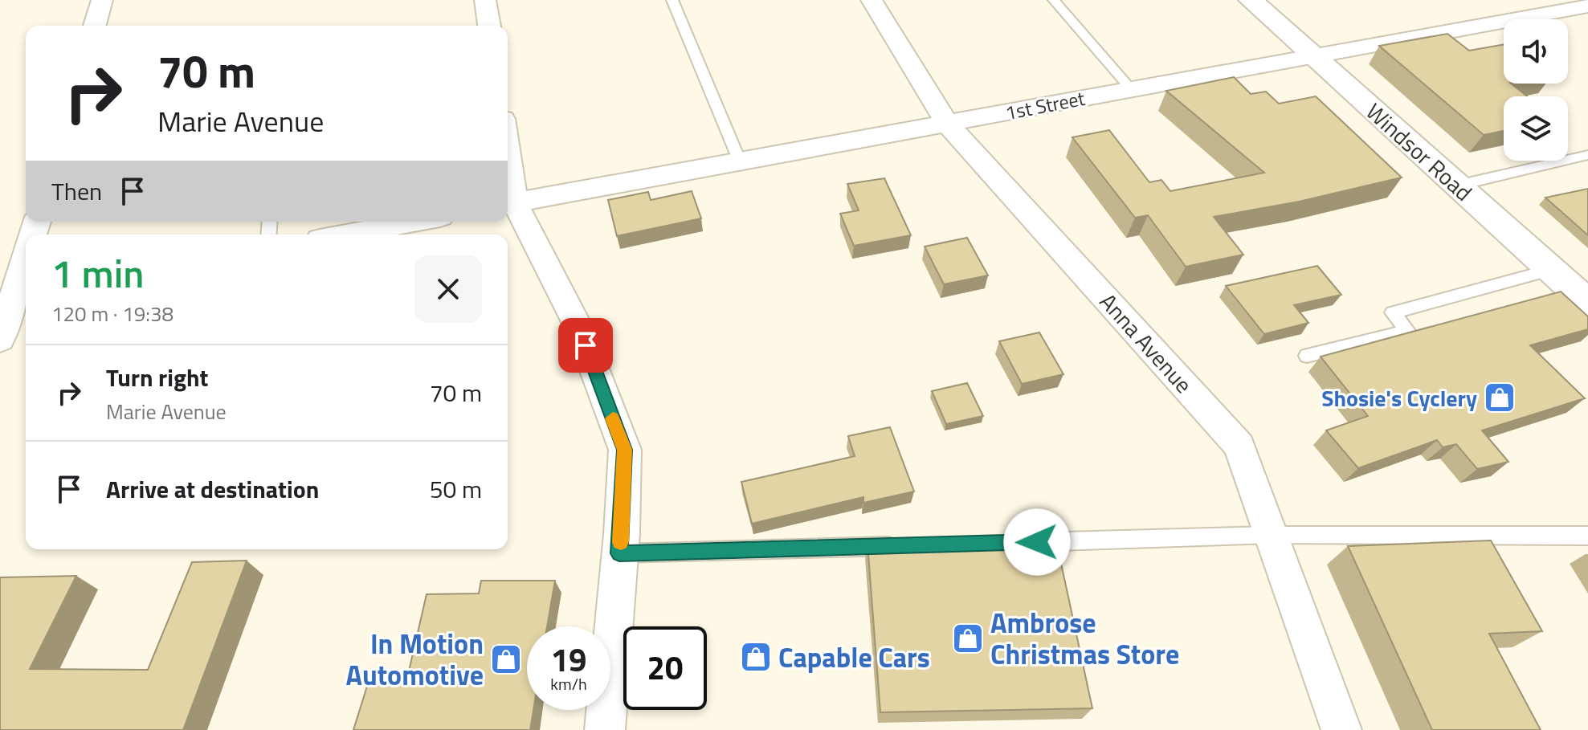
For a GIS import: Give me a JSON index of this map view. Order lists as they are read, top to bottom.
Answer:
{
  "streets": {
    "street": ["1st Street", "Windsor Road", "Anna Avenue"]
  },
  "crossings": [
    ["1st Street", "Windsor Road"],
    ["1st Street", "Anna Avenue"]
  ],
  "places": {
    "shop": [
      "Shosie's Cyclery",
      "Ambrose Christmas Store",
      "Capable Cars",
      "In Motion Automotive"
    ]
  },
  "page": {
    "turn": ["70 m", "Marie Avenue"],
    "then": "Then",
    "heading": ["1 min", "120 m · 19:38"],
    "list": [
      {
        "name": "Turn right",
        "note": "Marie Avenue",
        "value": "70 m"
      },
      {
        "name": "Arrive at destination",
        "value": "50 m"
      }
    ],
    "speed": "19 km/h",
    "limit": "20"
  }
}
